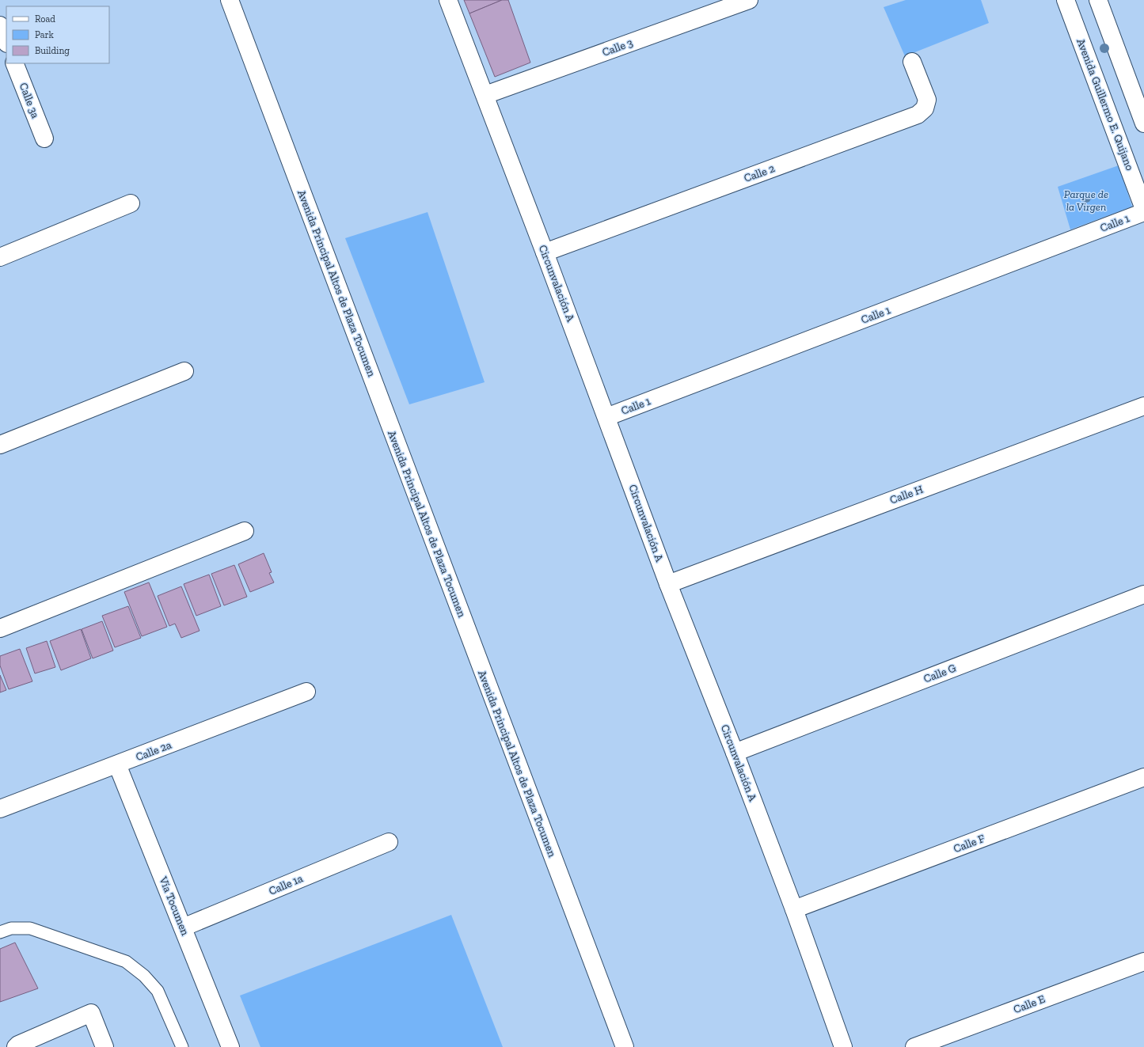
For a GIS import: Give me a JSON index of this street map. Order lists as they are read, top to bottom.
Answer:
{
  "streets": {
    "street": [
      "Calle 3",
      "Calle 3a",
      "Avenida Guillermo E. Quijano",
      "Calle 2",
      "Calle 1",
      "Avenida Principal Altos de Plaza Tocumen",
      "Circunvalación A",
      "Calle H",
      "Calle G",
      "Calle 2a",
      "Calle F",
      "Calle 1a",
      "Vía Tocumen",
      "Calle E"
    ]
  },
  "crossings": [
    ["Calle 3", "Circunvalación A"],
    ["Calle 2", "Circunvalación A"],
    ["Calle 1", "Circunvalación A"],
    ["Circunvalación A", "Calle H"],
    ["Circunvalación A", "Calle G"],
    ["Circunvalación A", "Calle F"],
    ["Calle 2a", "Vía Tocumen"],
    ["Calle 1a", "Vía Tocumen"]
  ],
  "parks": ["Parque de la Virgen"],
  "legend": ["Road", "Park", "Building"]
}
